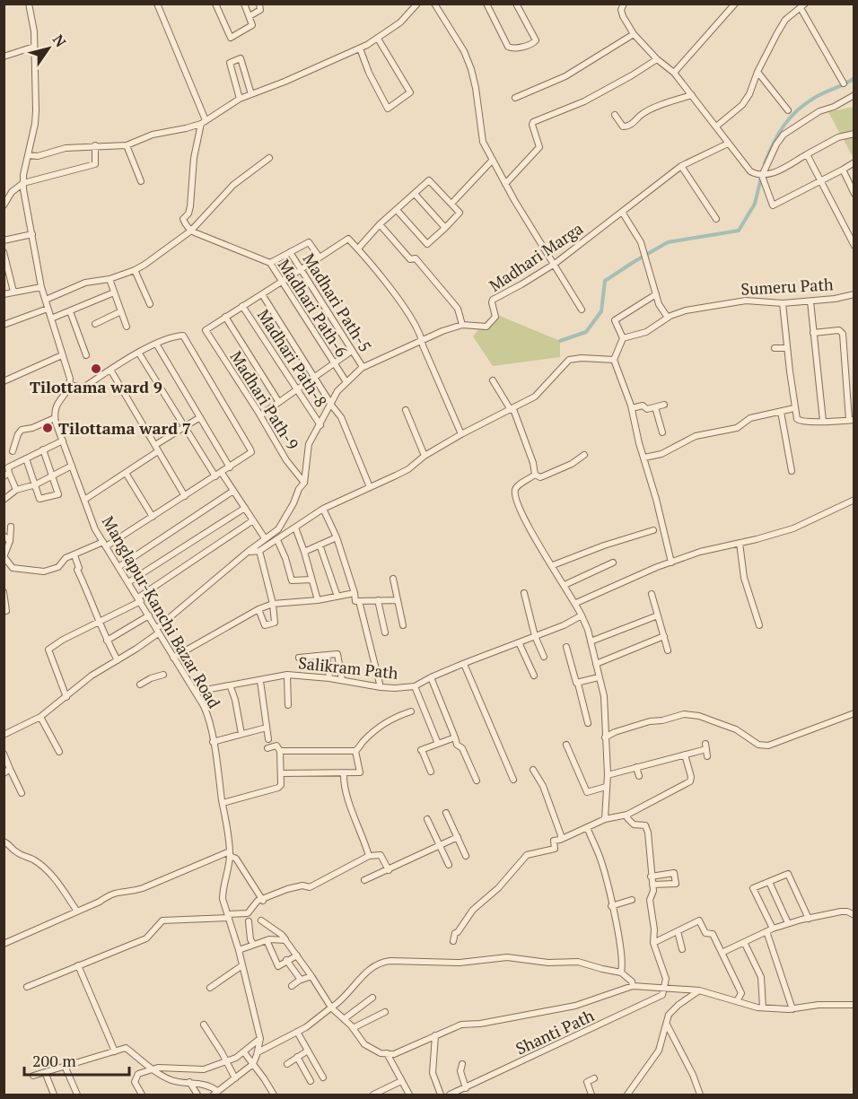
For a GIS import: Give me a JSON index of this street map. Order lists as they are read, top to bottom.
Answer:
{
  "streets": {
    "street": [
      "Madhari Marga",
      "Sumeru Path",
      "Madhari Path-5",
      "Madhari Path-6",
      "Madhari Path-8",
      "Madhari Path-9",
      "Manglapur-Kanchi Bazar Road",
      "Salikram Path",
      "Shanti Path"
    ]
  },
  "crossings": [
    ["Madhari Marga", "Madhari Path-5"],
    ["Madhari Marga", "Madhari Path-6"],
    ["Madhari Marga", "Madhari Path-8"],
    ["Madhari Marga", "Madhari Path-9"],
    ["Madhari Marga", "Manglapur-Kanchi Bazar Road"],
    ["Manglapur-Kanchi Bazar Road", "Salikram Path"]
  ],
  "places": ["Tilottama ward 9", "Tilottama ward 7"],
  "scale_bar": "200 m",
  "north": "top right"
}
